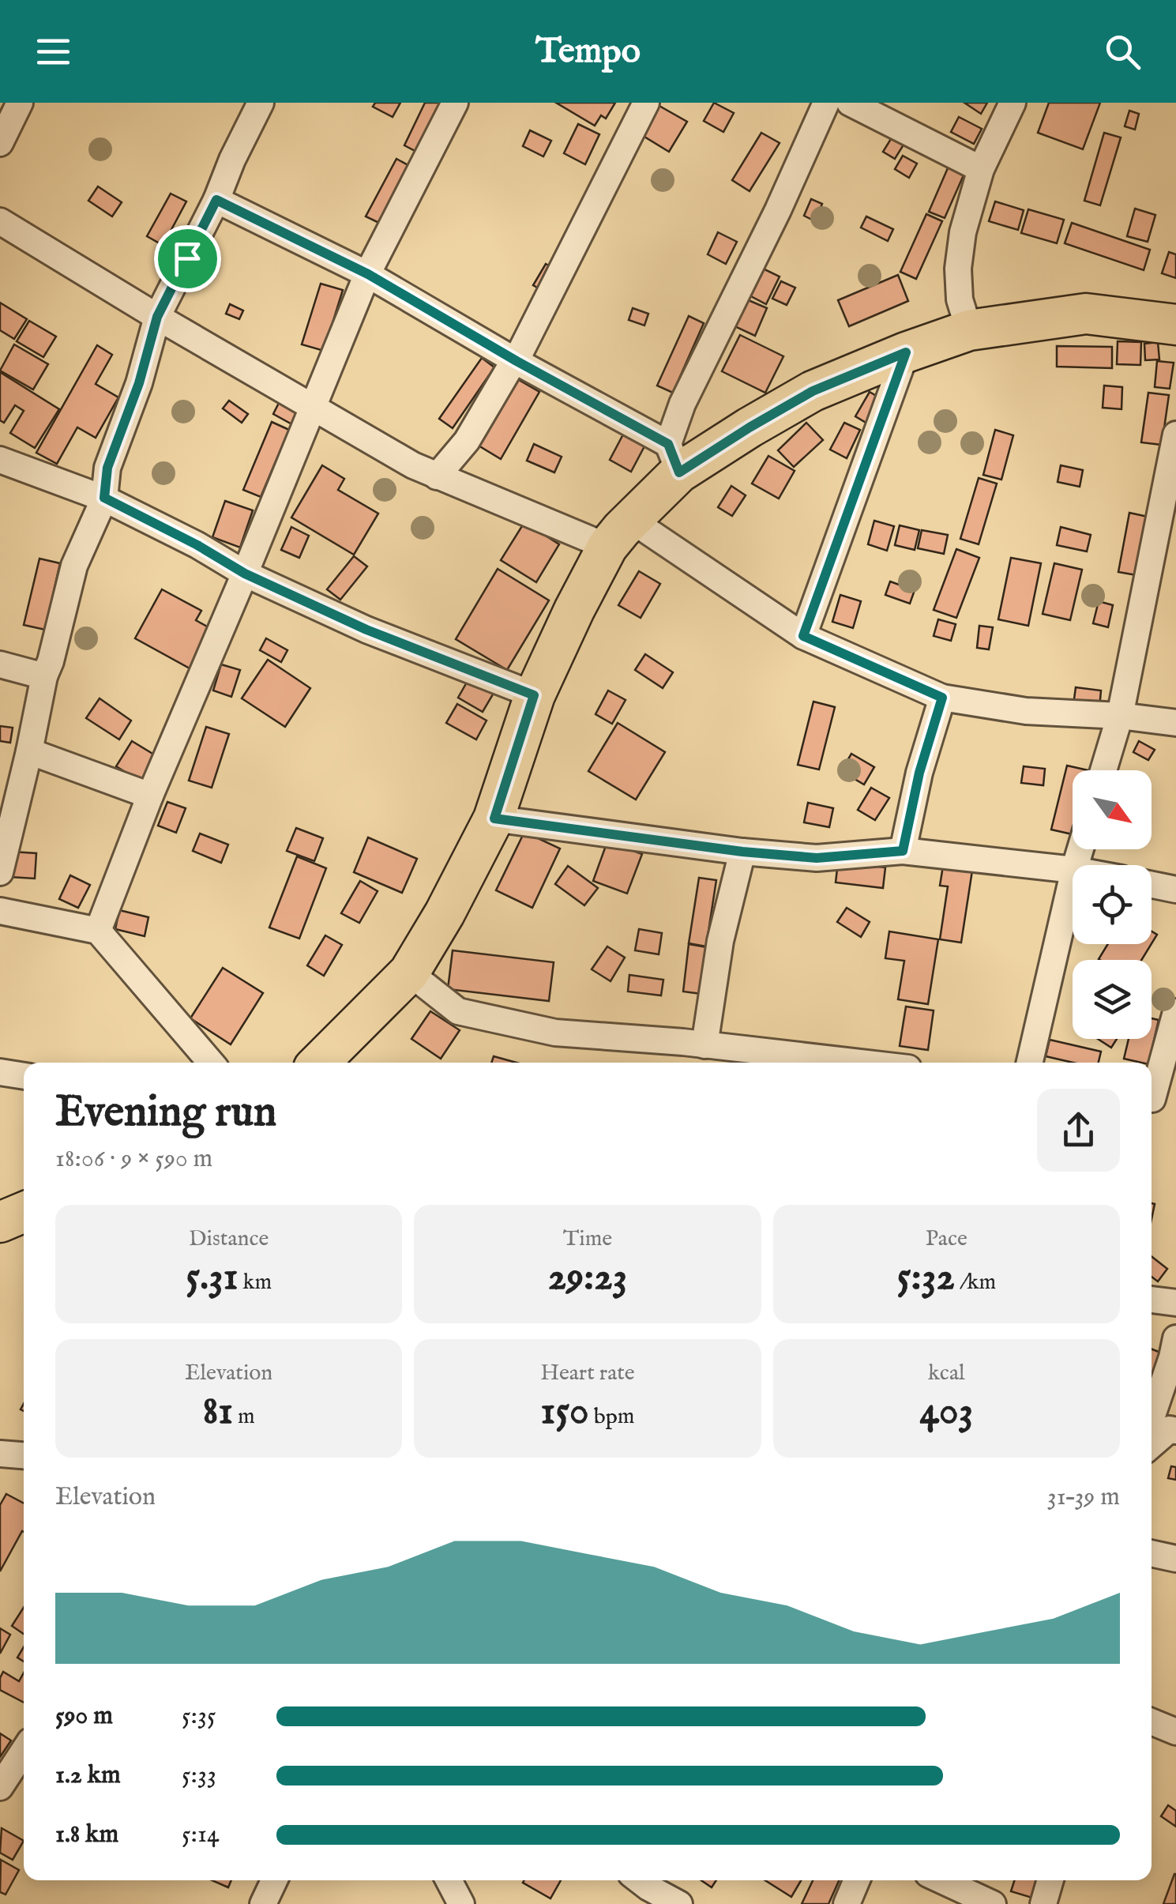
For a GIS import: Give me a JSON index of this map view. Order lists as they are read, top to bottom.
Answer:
{
  "north": "bottom right",
  "page": {
    "header": "Tempo",
    "heading": ["Evening run", "18:06 · 9 × 590 m"],
    "stats": [
      ["Distance", "5.31 km"],
      ["Time", "29:23"],
      ["Pace", "5:32 /km"],
      ["Elevation", "81 m"],
      ["Heart rate", "150 bpm"],
      ["kcal", "403"]
    ],
    "chart": ["Elevation", "31–39 m"],
    "list": [
      {
        "name": "590 m",
        "note": "5:35"
      },
      {
        "name": "1.2 km",
        "note": "5:33"
      },
      {
        "name": "1.8 km",
        "note": "5:14"
      }
    ]
  }
}
